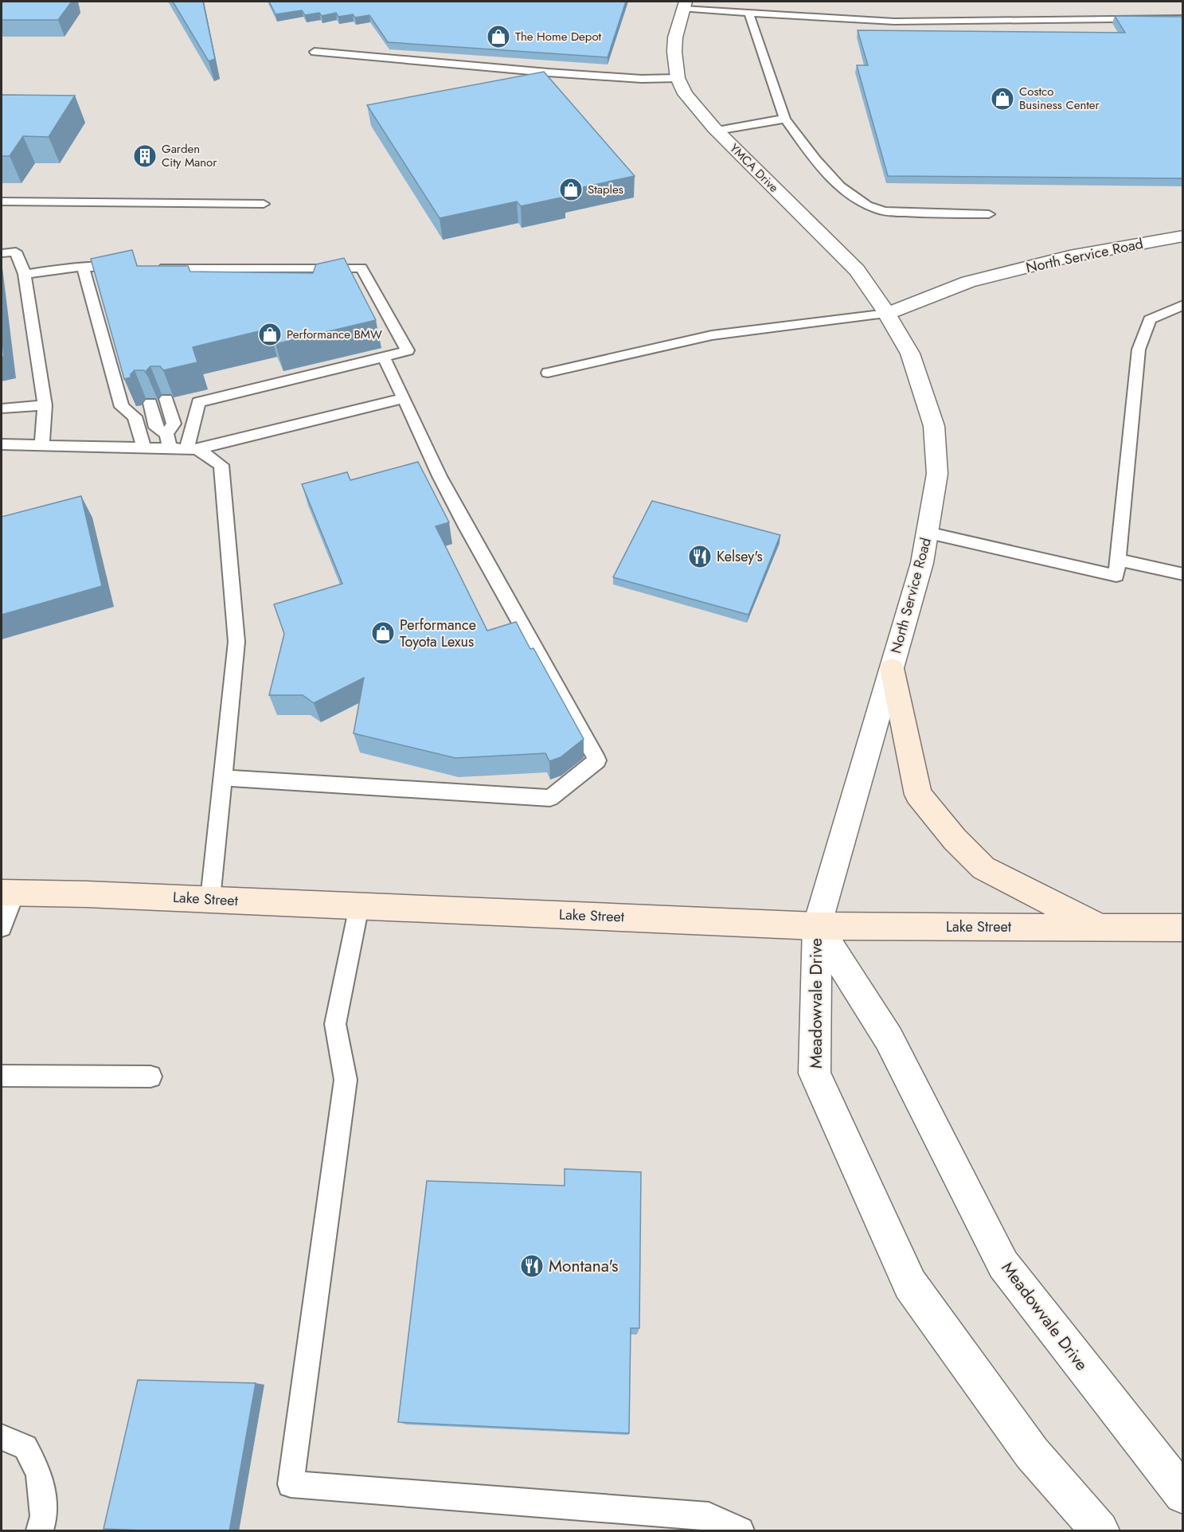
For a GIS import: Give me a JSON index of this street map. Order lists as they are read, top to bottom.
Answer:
{
  "streets": {
    "main road": ["Lake Street"],
    "street": ["YMCA Drive", "North Service Road", "Meadowvale Drive"]
  },
  "crossings": [
    ["YMCA Drive", "North Service Road"],
    ["North Service Road", "Lake Street"],
    ["North Service Road", "Meadowvale Drive"],
    ["Lake Street", "Meadowvale Drive"]
  ],
  "places": {
    "shop": [
      "The Home Depot",
      "Costco Business Center",
      "Staples",
      "Performance BMW",
      "Performance Toyota Lexus"
    ],
    "building": ["Garden City Manor"],
    "restaurant": ["Kelsey's", "Montana's"]
  }
}
